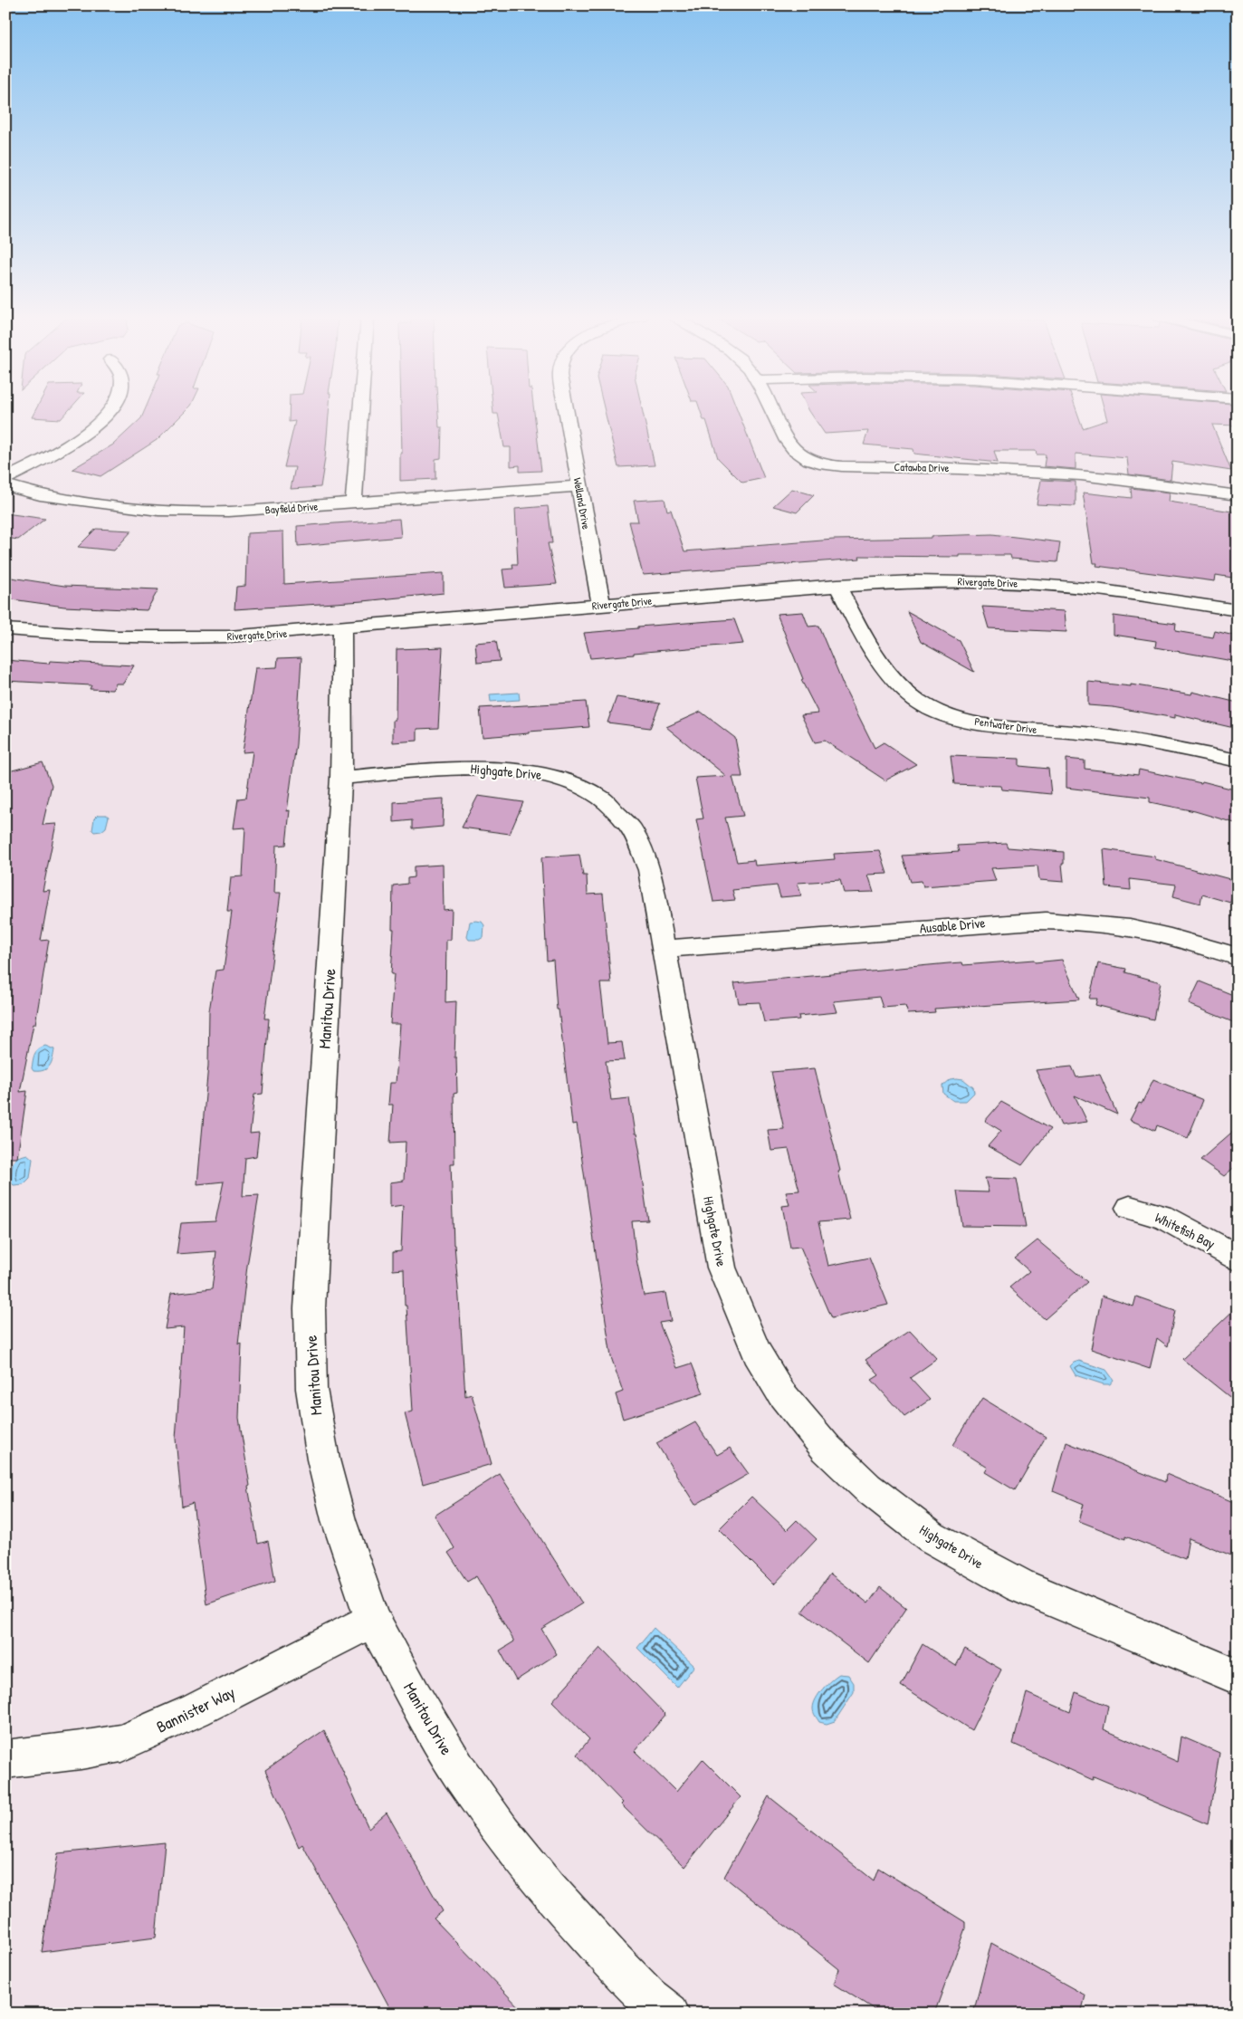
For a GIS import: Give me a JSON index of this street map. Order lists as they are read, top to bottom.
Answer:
{
  "streets": {
    "street": [
      "Catawba Drive",
      "Welland Drive",
      "Bayfield Drive",
      "Rivergate Drive",
      "Pentwater Drive",
      "Highgate Drive",
      "Ausable Drive",
      "Manitou Drive",
      "Whitefish Bay",
      "Bannister Way"
    ]
  },
  "crossings": [
    ["Welland Drive", "Bayfield Drive"],
    ["Welland Drive", "Rivergate Drive"],
    ["Rivergate Drive", "Pentwater Drive"],
    ["Rivergate Drive", "Manitou Drive"],
    ["Highgate Drive", "Ausable Drive"],
    ["Highgate Drive", "Manitou Drive"],
    ["Manitou Drive", "Bannister Way"]
  ]
}
